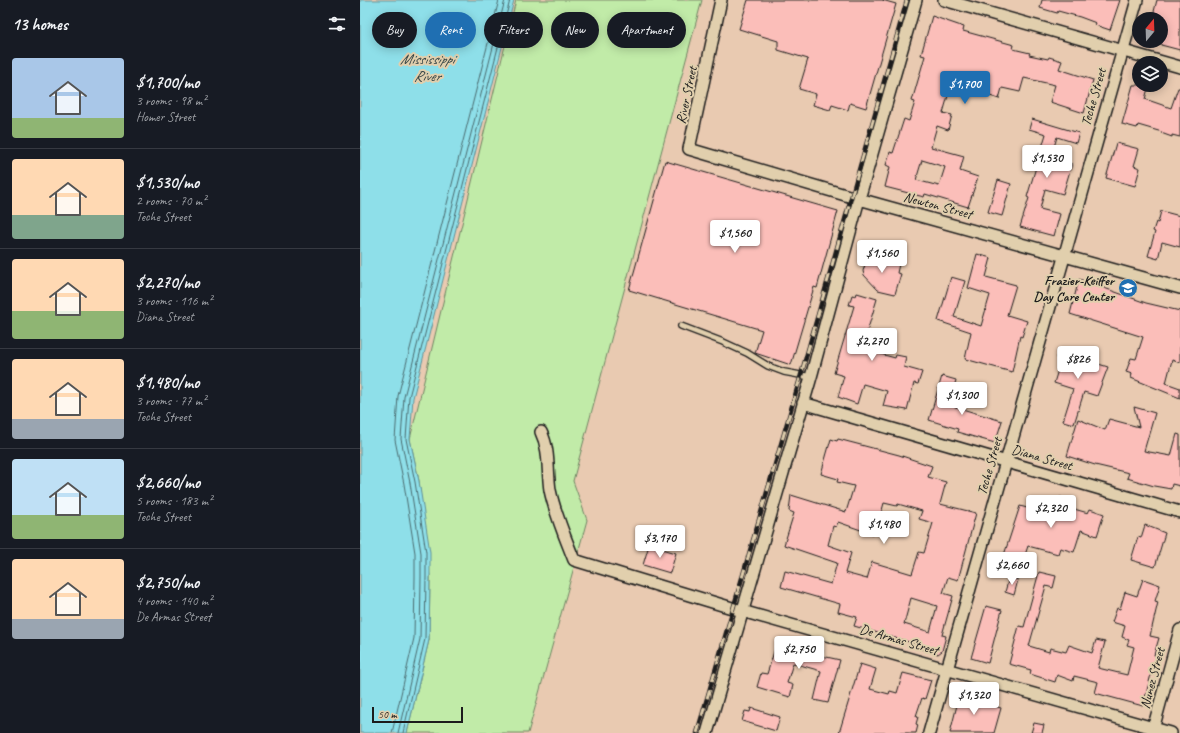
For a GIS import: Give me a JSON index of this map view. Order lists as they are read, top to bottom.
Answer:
{
  "streets": {
    "street": [
      "River Street",
      "Teche Street",
      "Newton Street",
      "Diana Street",
      "De Armas Street",
      "Nunez Street"
    ]
  },
  "crossings": [
    ["River Street", "Newton Street"],
    ["Teche Street", "Newton Street"],
    ["Teche Street", "Diana Street"],
    ["Teche Street", "De Armas Street"],
    ["De Armas Street", "Nunez Street"]
  ],
  "water": ["Mississippi River"],
  "places": {
    "school or university": ["Frazier-Keiffer Day Care Center"]
  },
  "scale_bar": "50 m",
  "north": "top",
  "page": {
    "heading": "13 homes",
    "chip": [
      "Buy",
      "Rent",
      "Filters",
      "New",
      "Apartment"
    ],
    "list": [
      {
        "name": "$1,700/mo",
        "note": "3 rooms · 98 m² · Homer Street"
      },
      {
        "name": "$1,530/mo",
        "note": "2 rooms · 70 m² · Teche Street"
      },
      {
        "name": "$2,270/mo",
        "note": "3 rooms · 116 m² · Diana Street"
      },
      {
        "name": "$1,480/mo",
        "note": "3 rooms · 77 m² · Teche Street"
      },
      {
        "name": "$2,660/mo",
        "note": "5 rooms · 183 m² · Teche Street"
      },
      {
        "name": "$2,750/mo",
        "note": "4 rooms · 140 m² · De Armas Street"
      }
    ],
    "price": [
      "$1,700",
      "$1,530",
      "$1,560",
      "$1,560",
      "$2,270",
      "$826",
      "$1,300",
      "$2,320",
      "$1,480",
      "$3,170",
      "$2,660",
      "$2,750",
      "$1,320"
    ],
    "scale": "50 m"
  }
}
